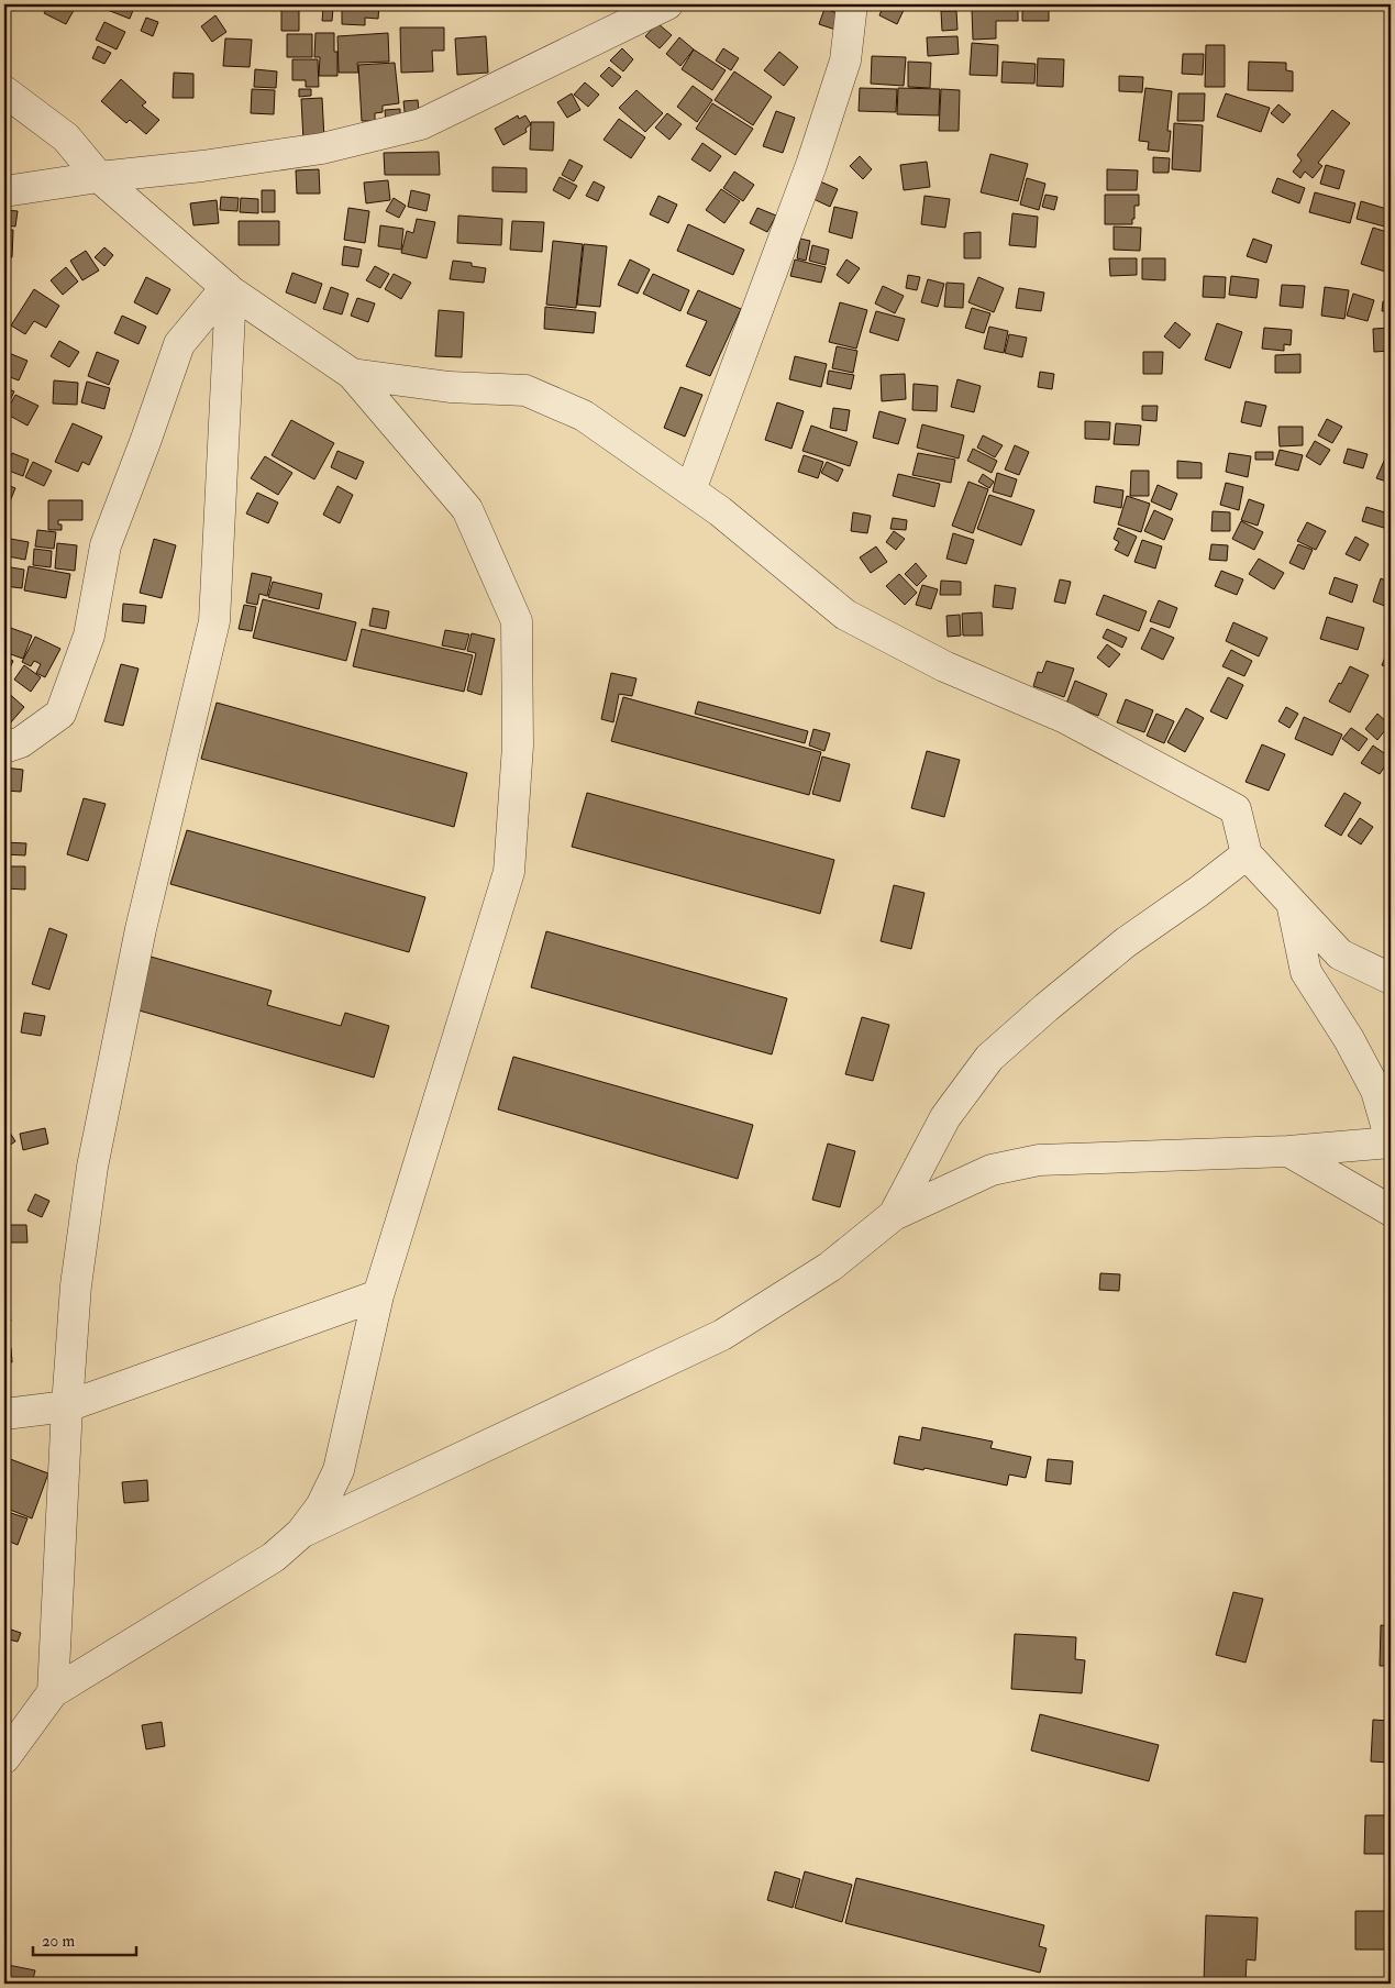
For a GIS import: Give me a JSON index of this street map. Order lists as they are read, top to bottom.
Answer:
{
  "scale_bar": "20 m"
}
